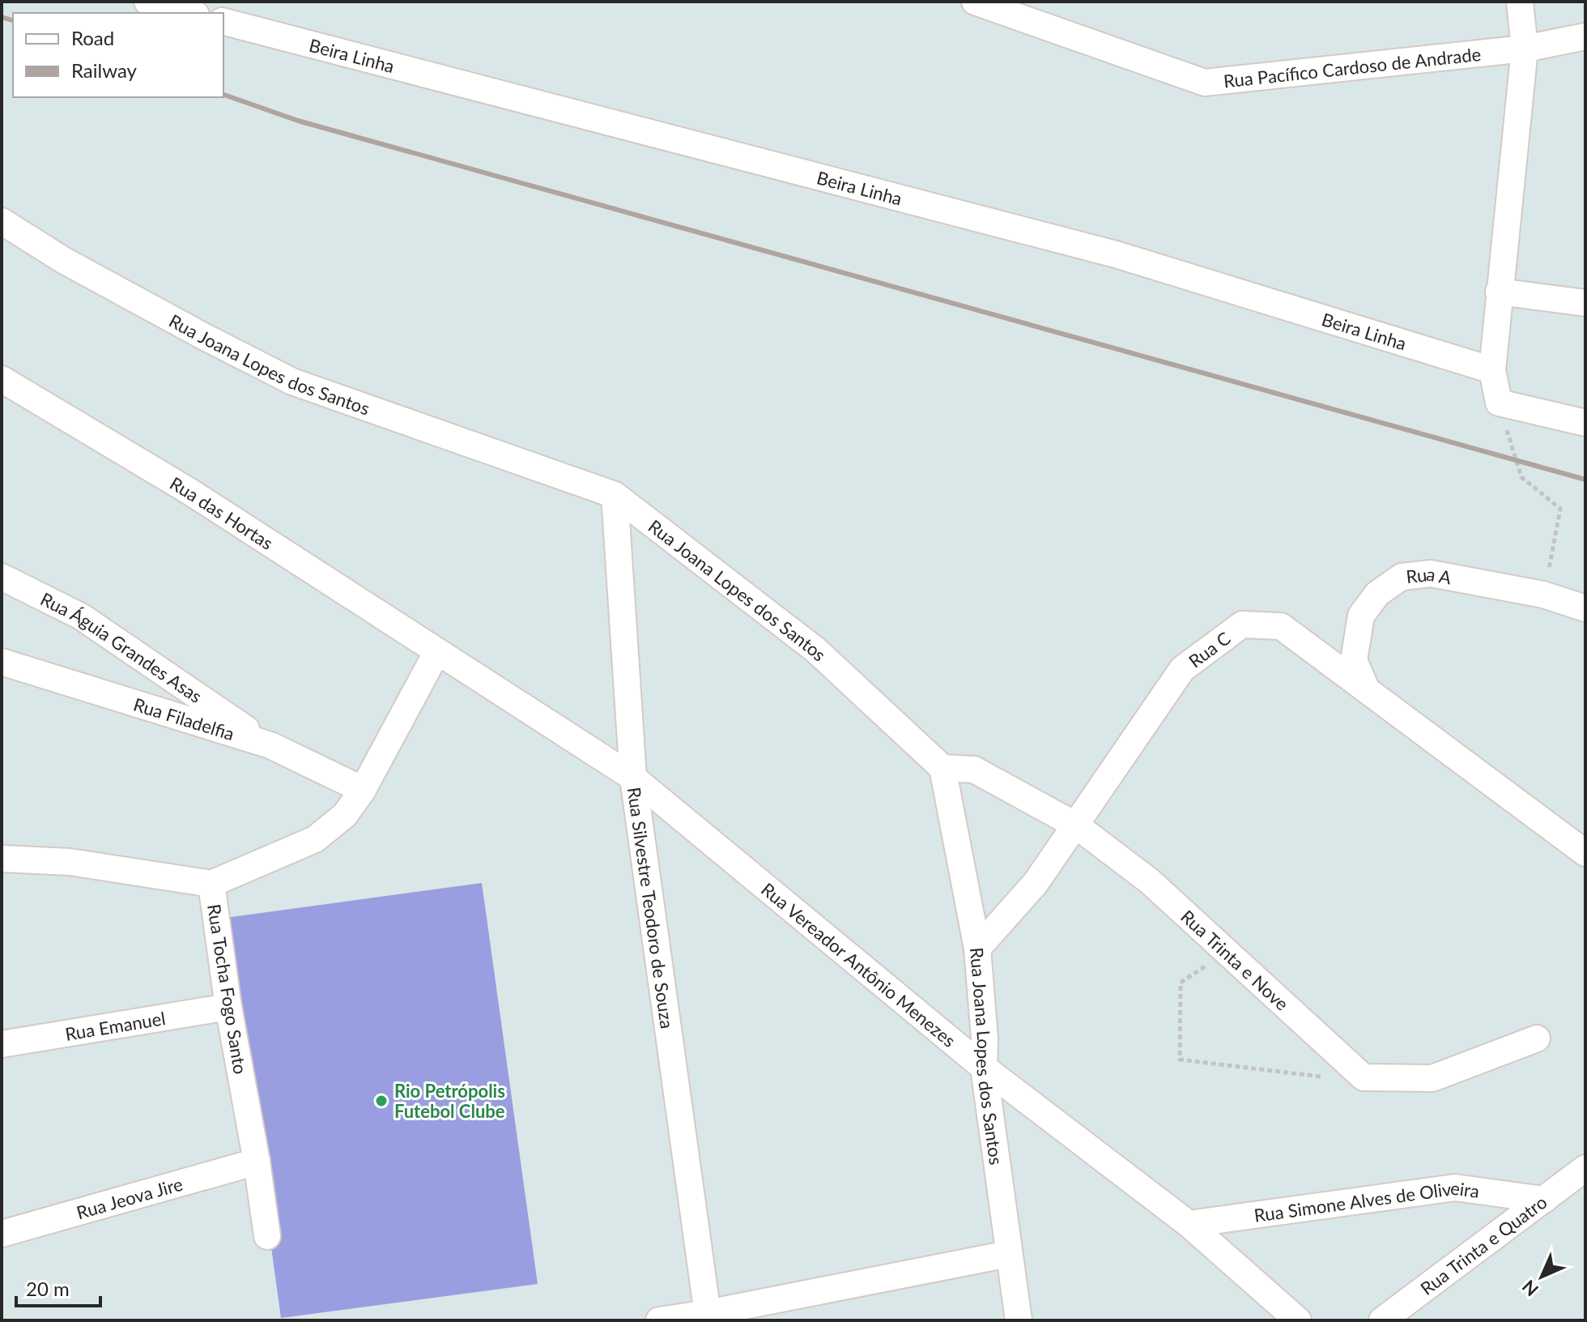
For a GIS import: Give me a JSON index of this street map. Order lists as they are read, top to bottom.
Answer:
{
  "streets": {
    "street": [
      "Beira Linha",
      "Rua Pacífico Cardoso de Andrade",
      "Rua Joana Lopes dos Santos",
      "Rua das Hortas",
      "Rua A",
      "Rua Águia Grandes Asas",
      "Rua C",
      "Rua Filadelfia",
      "Rua Silvestre Teodoro de Souza",
      "Rua Trinta e Nove",
      "Rua Vereador Antônio Menezes",
      "Rua Tocha Fogo Santo",
      "Rua Emanuel",
      "Rua Jeova Jire",
      "Rua Simone Alves de Oliveira",
      "Rua Trinta e Quatro"
    ]
  },
  "crossings": [
    ["Rua Joana Lopes dos Santos", "Rua C"],
    ["Rua Joana Lopes dos Santos", "Rua Silvestre Teodoro de Souza"],
    ["Rua Joana Lopes dos Santos", "Rua Trinta e Nove"],
    ["Rua Joana Lopes dos Santos", "Rua Vereador Antônio Menezes"],
    ["Rua das Hortas", "Rua Vereador Antônio Menezes"],
    ["Rua das Hortas", "Rua Tocha Fogo Santo"],
    ["Rua A", "Rua C"],
    ["Rua Águia Grandes Asas", "Rua Filadelfia"],
    ["Rua C", "Rua Trinta e Nove"],
    ["Rua Filadelfia", "Rua Tocha Fogo Santo"],
    ["Rua Silvestre Teodoro de Souza", "Rua Vereador Antônio Menezes"],
    ["Rua Vereador Antônio Menezes", "Rua Tocha Fogo Santo"],
    ["Rua Vereador Antônio Menezes", "Rua Simone Alves de Oliveira"],
    ["Rua Tocha Fogo Santo", "Rua Emanuel"],
    ["Rua Tocha Fogo Santo", "Rua Jeova Jire"],
    ["Rua Simone Alves de Oliveira", "Rua Trinta e Quatro"]
  ],
  "places": ["Rio Petrópolis Futebol Clube"],
  "legend": ["Road", "Railway"],
  "scale_bar": "20 m",
  "north": "bottom left"
}
